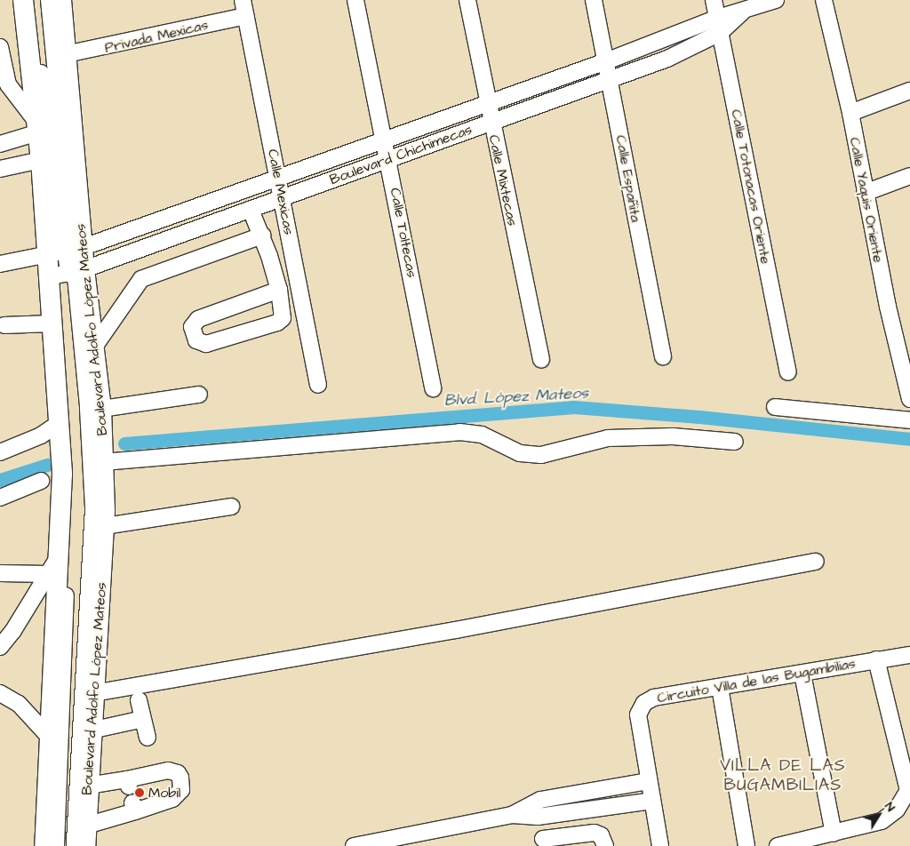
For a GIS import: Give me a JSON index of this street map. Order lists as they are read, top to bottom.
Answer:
{
  "streets": {
    "main road": ["Boulevard Adolfo López Mateos"],
    "street": [
      "Privada Mexicas",
      "Boulevard Chichimecas",
      "Calle Españita",
      "Calle Mixtecas",
      "Calle Totonacas Oriente",
      "Calle Mexicas",
      "Calle Yaquis Oriente",
      "Calle Toltecas",
      "Circuito Villa de las Bugambilias"
    ]
  },
  "crossings": [
    ["Privada Mexicas", "Calle Mexicas"],
    ["Privada Mexicas", "Boulevard Adolfo López Mateos"],
    ["Boulevard Chichimecas", "Calle Españita"],
    ["Boulevard Chichimecas", "Calle Mixtecas"],
    ["Boulevard Chichimecas", "Calle Totonacas Oriente"],
    ["Boulevard Chichimecas", "Calle Mexicas"],
    ["Boulevard Chichimecas", "Calle Toltecas"],
    ["Boulevard Chichimecas", "Boulevard Adolfo López Mateos"]
  ],
  "districts": ["VILLA DE LAS BUGAMBILIAS"],
  "water": ["Blvd. López Mateos"],
  "places": ["Mobil"],
  "north": "top right"
}
